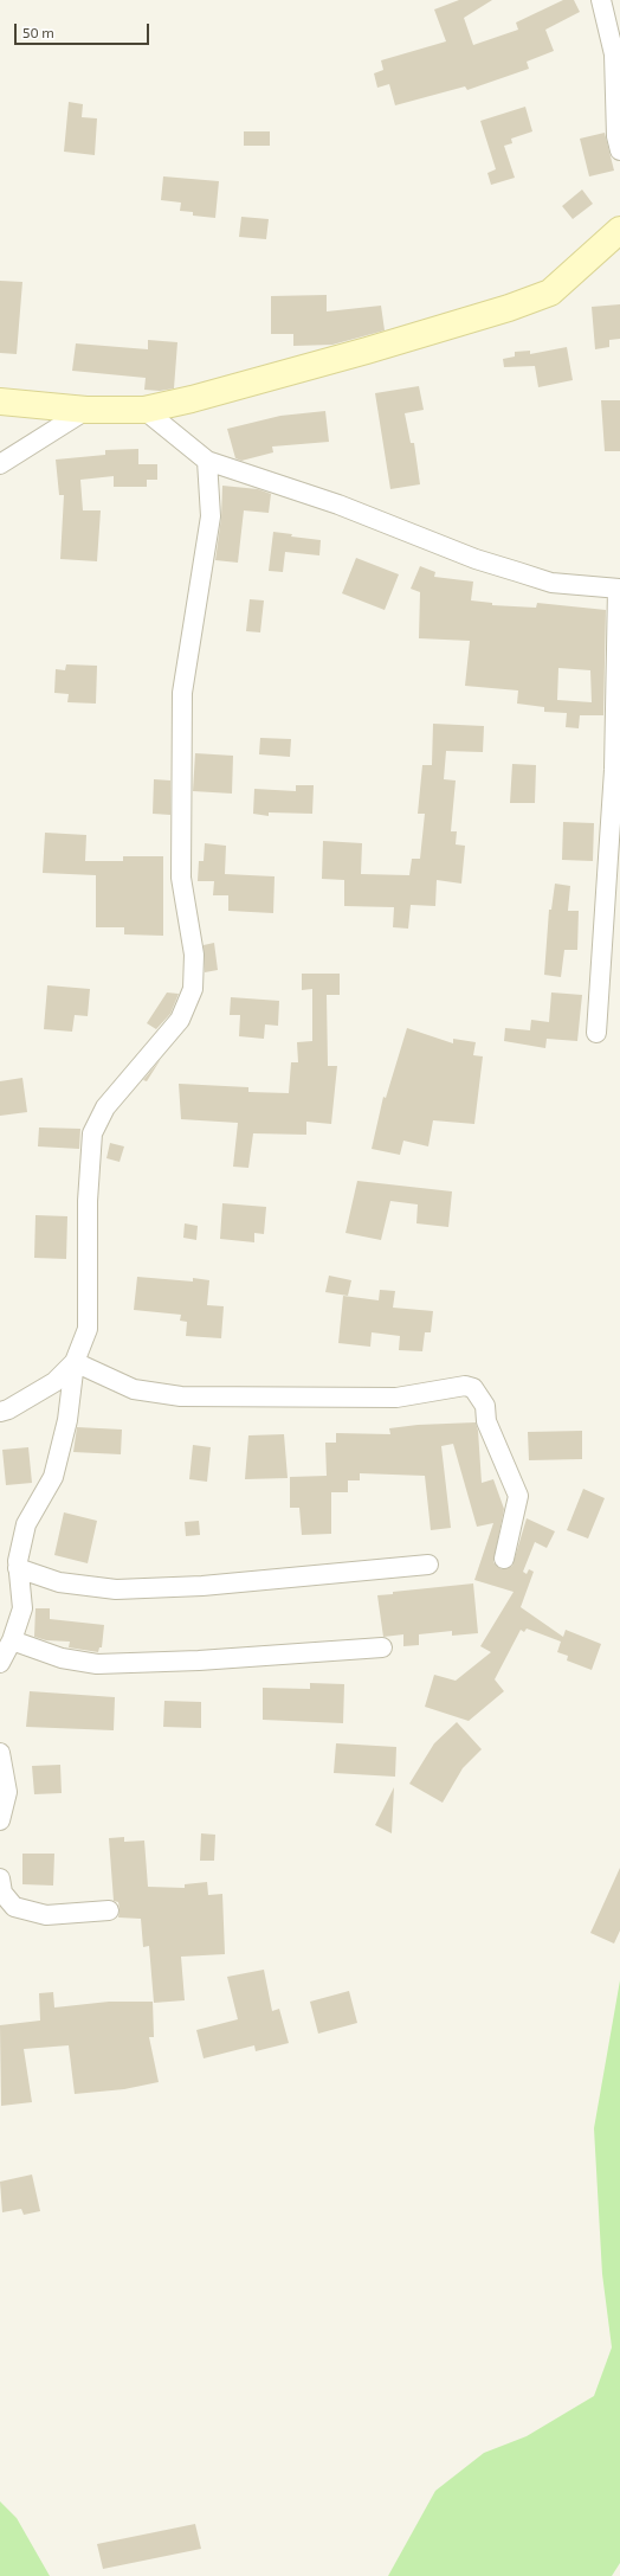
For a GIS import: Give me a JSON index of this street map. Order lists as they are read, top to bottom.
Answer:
{
  "scale_bar": "50 m"
}
